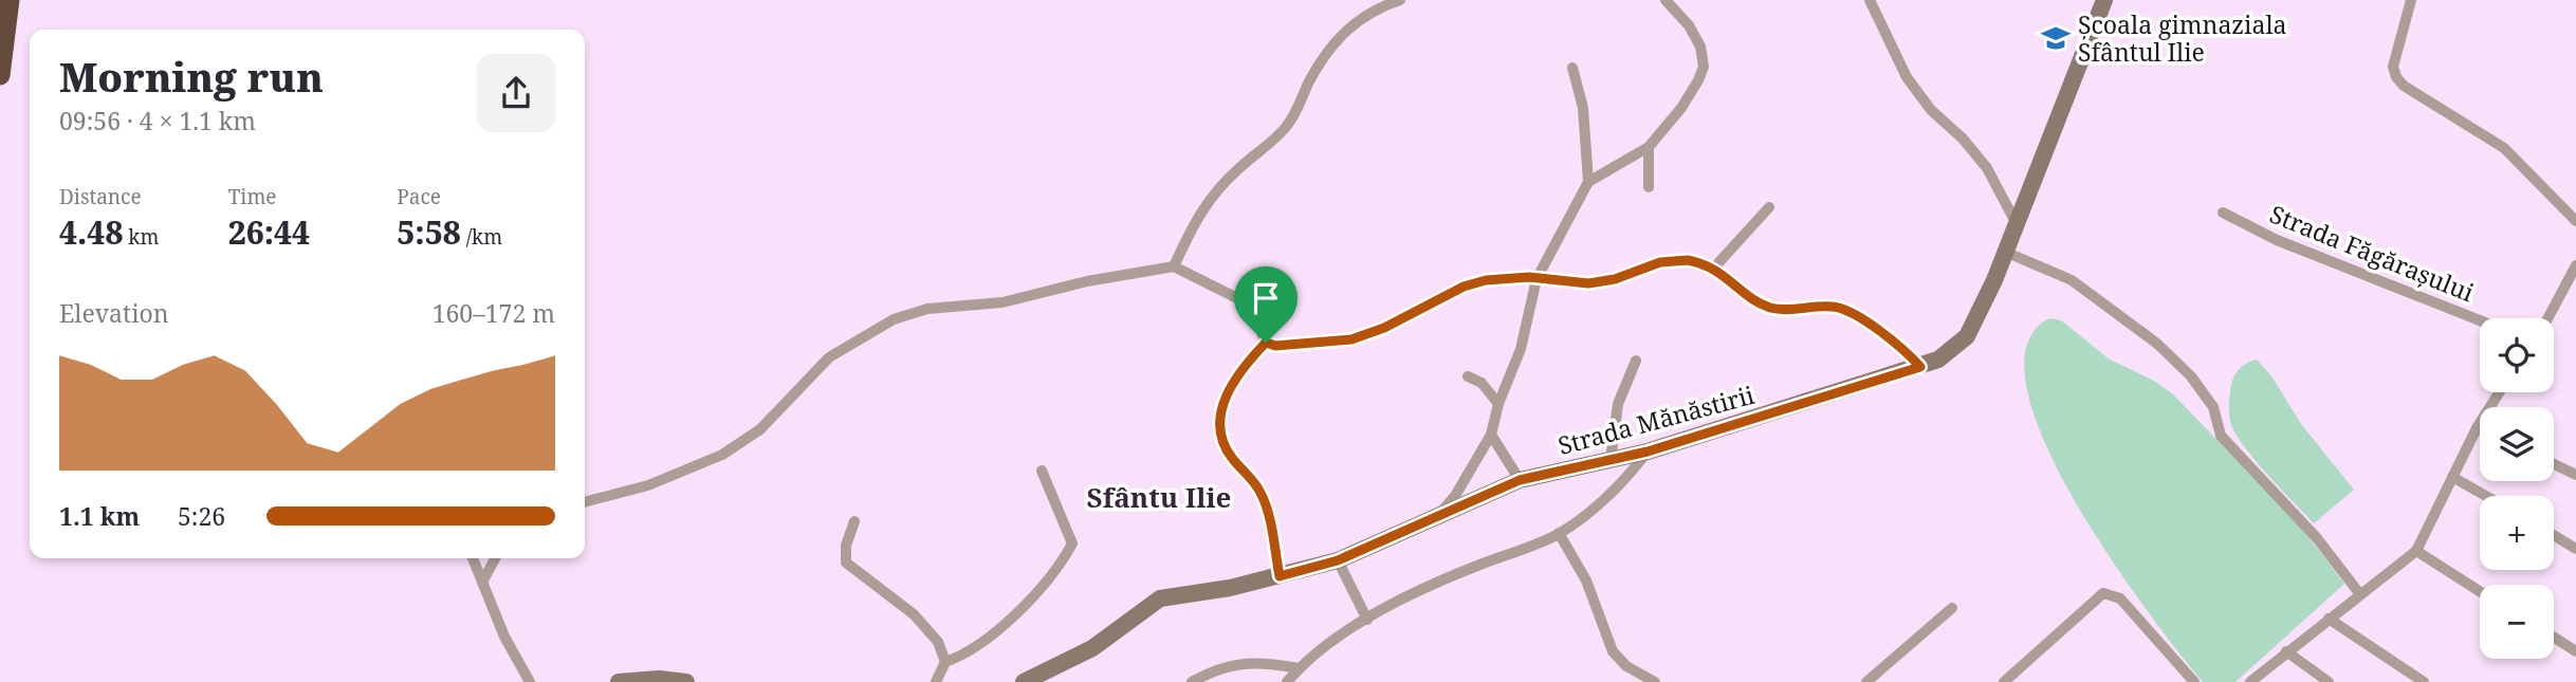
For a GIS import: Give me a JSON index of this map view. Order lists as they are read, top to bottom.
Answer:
{
  "streets": {
    "street": ["Strada Făgărașului", "Strada Mănăstirii"]
  },
  "districts": ["Sfântu Ilie"],
  "places": {
    "school or university": ["Școala gimnaziala Sfântul Ilie"]
  },
  "page": {
    "heading": ["Morning run", "09:56 · 4 × 1.1 km"],
    "stats": [
      ["Distance", "4.48 km"],
      ["Time", "26:44"],
      ["Pace", "5:58 /km"]
    ],
    "chart": ["Elevation", "160–172 m"],
    "map_buttons": ["+", "−"],
    "list": [
      {
        "name": "1.1 km",
        "note": "5:26"
      }
    ]
  }
}
